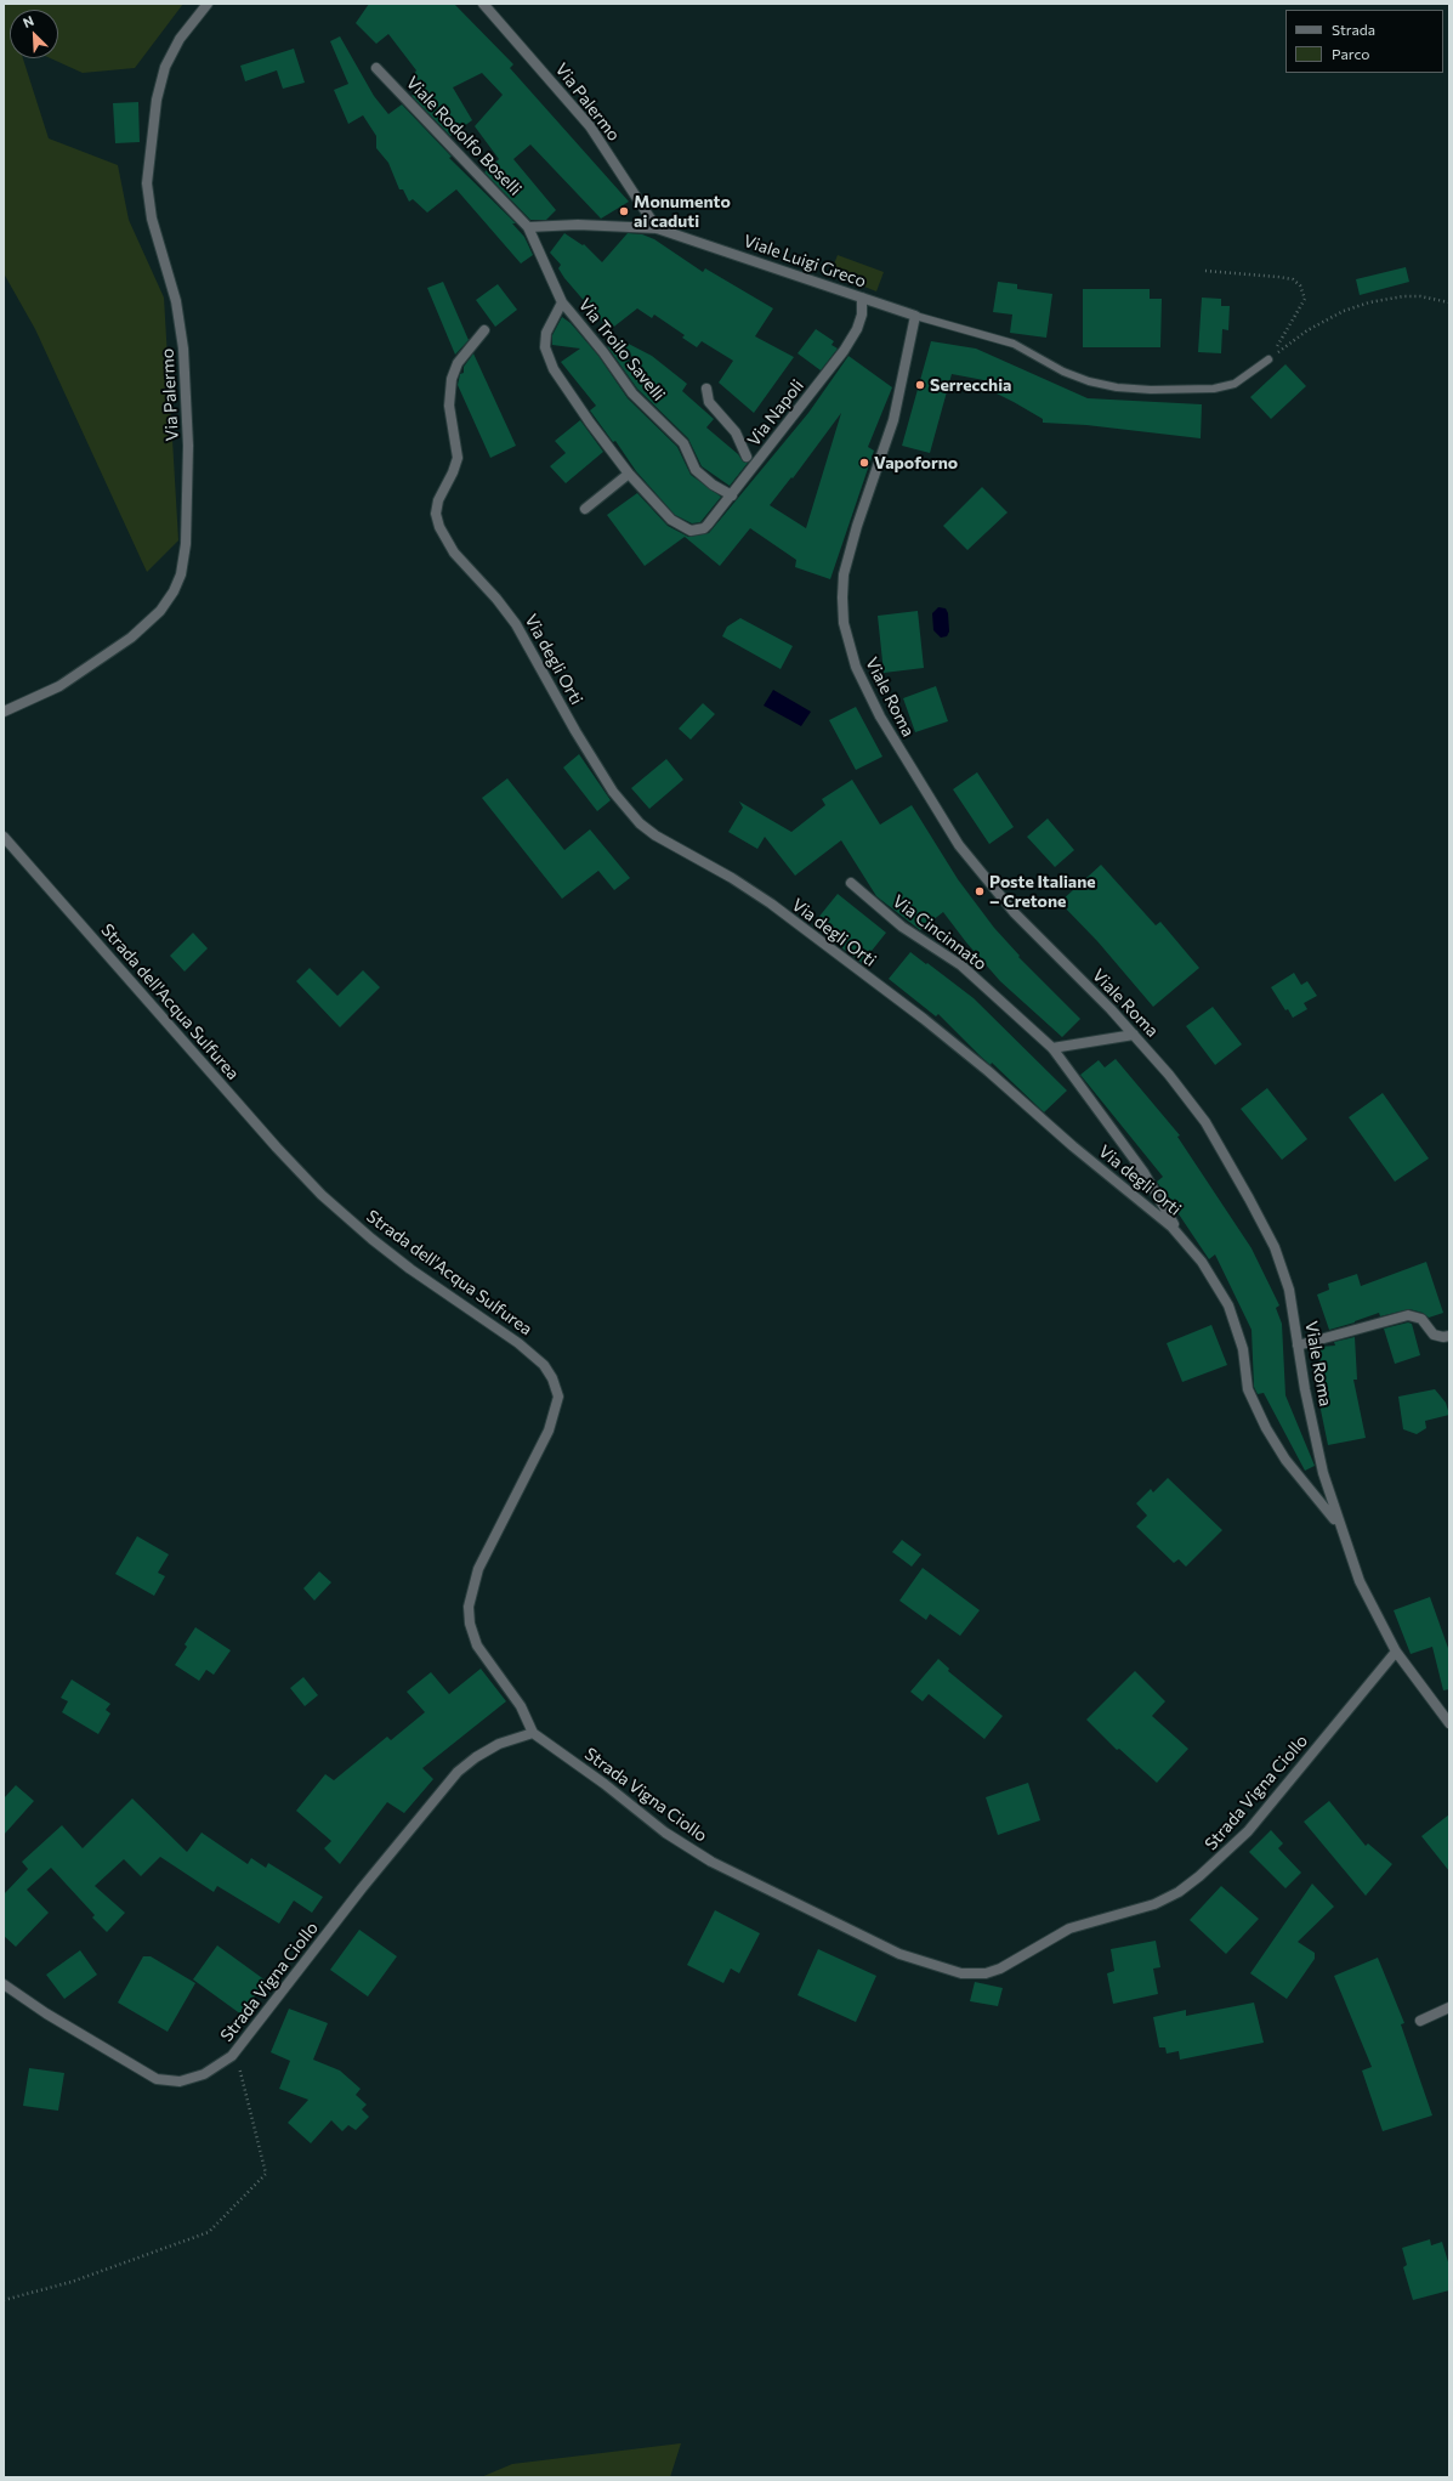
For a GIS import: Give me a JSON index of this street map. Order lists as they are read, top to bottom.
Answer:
{
  "streets": {
    "street": [
      "Via Palermo",
      "Viale Rodolfo Boselli",
      "Viale Luigi Greco",
      "Via Troilo Savelli",
      "Via Napoli",
      "Via degli Orti",
      "Viale Roma",
      "Via Cincinnato",
      "Strada dell'Acqua Sulfurea",
      "Strada Vigna Ciollo"
    ]
  },
  "crossings": [
    ["Via Palermo", "Viale Luigi Greco"],
    ["Viale Rodolfo Boselli", "Viale Luigi Greco"],
    ["Viale Rodolfo Boselli", "Via Troilo Savelli"],
    ["Viale Luigi Greco", "Via Troilo Savelli"],
    ["Viale Luigi Greco", "Via Napoli"],
    ["Viale Luigi Greco", "Viale Roma"],
    ["Via Troilo Savelli", "Via Napoli"],
    ["Via degli Orti", "Viale Roma"],
    ["Via degli Orti", "Via Cincinnato"],
    ["Viale Roma", "Strada Vigna Ciollo"],
    ["Strada dell'Acqua Sulfurea", "Strada Vigna Ciollo"]
  ],
  "places": [
    "Monumento ai caduti",
    "Serrecchia",
    "Vapoforno",
    "Poste Italiane – Cretone"
  ],
  "legend": ["Strada", "Parco"],
  "north": "top left"
}
